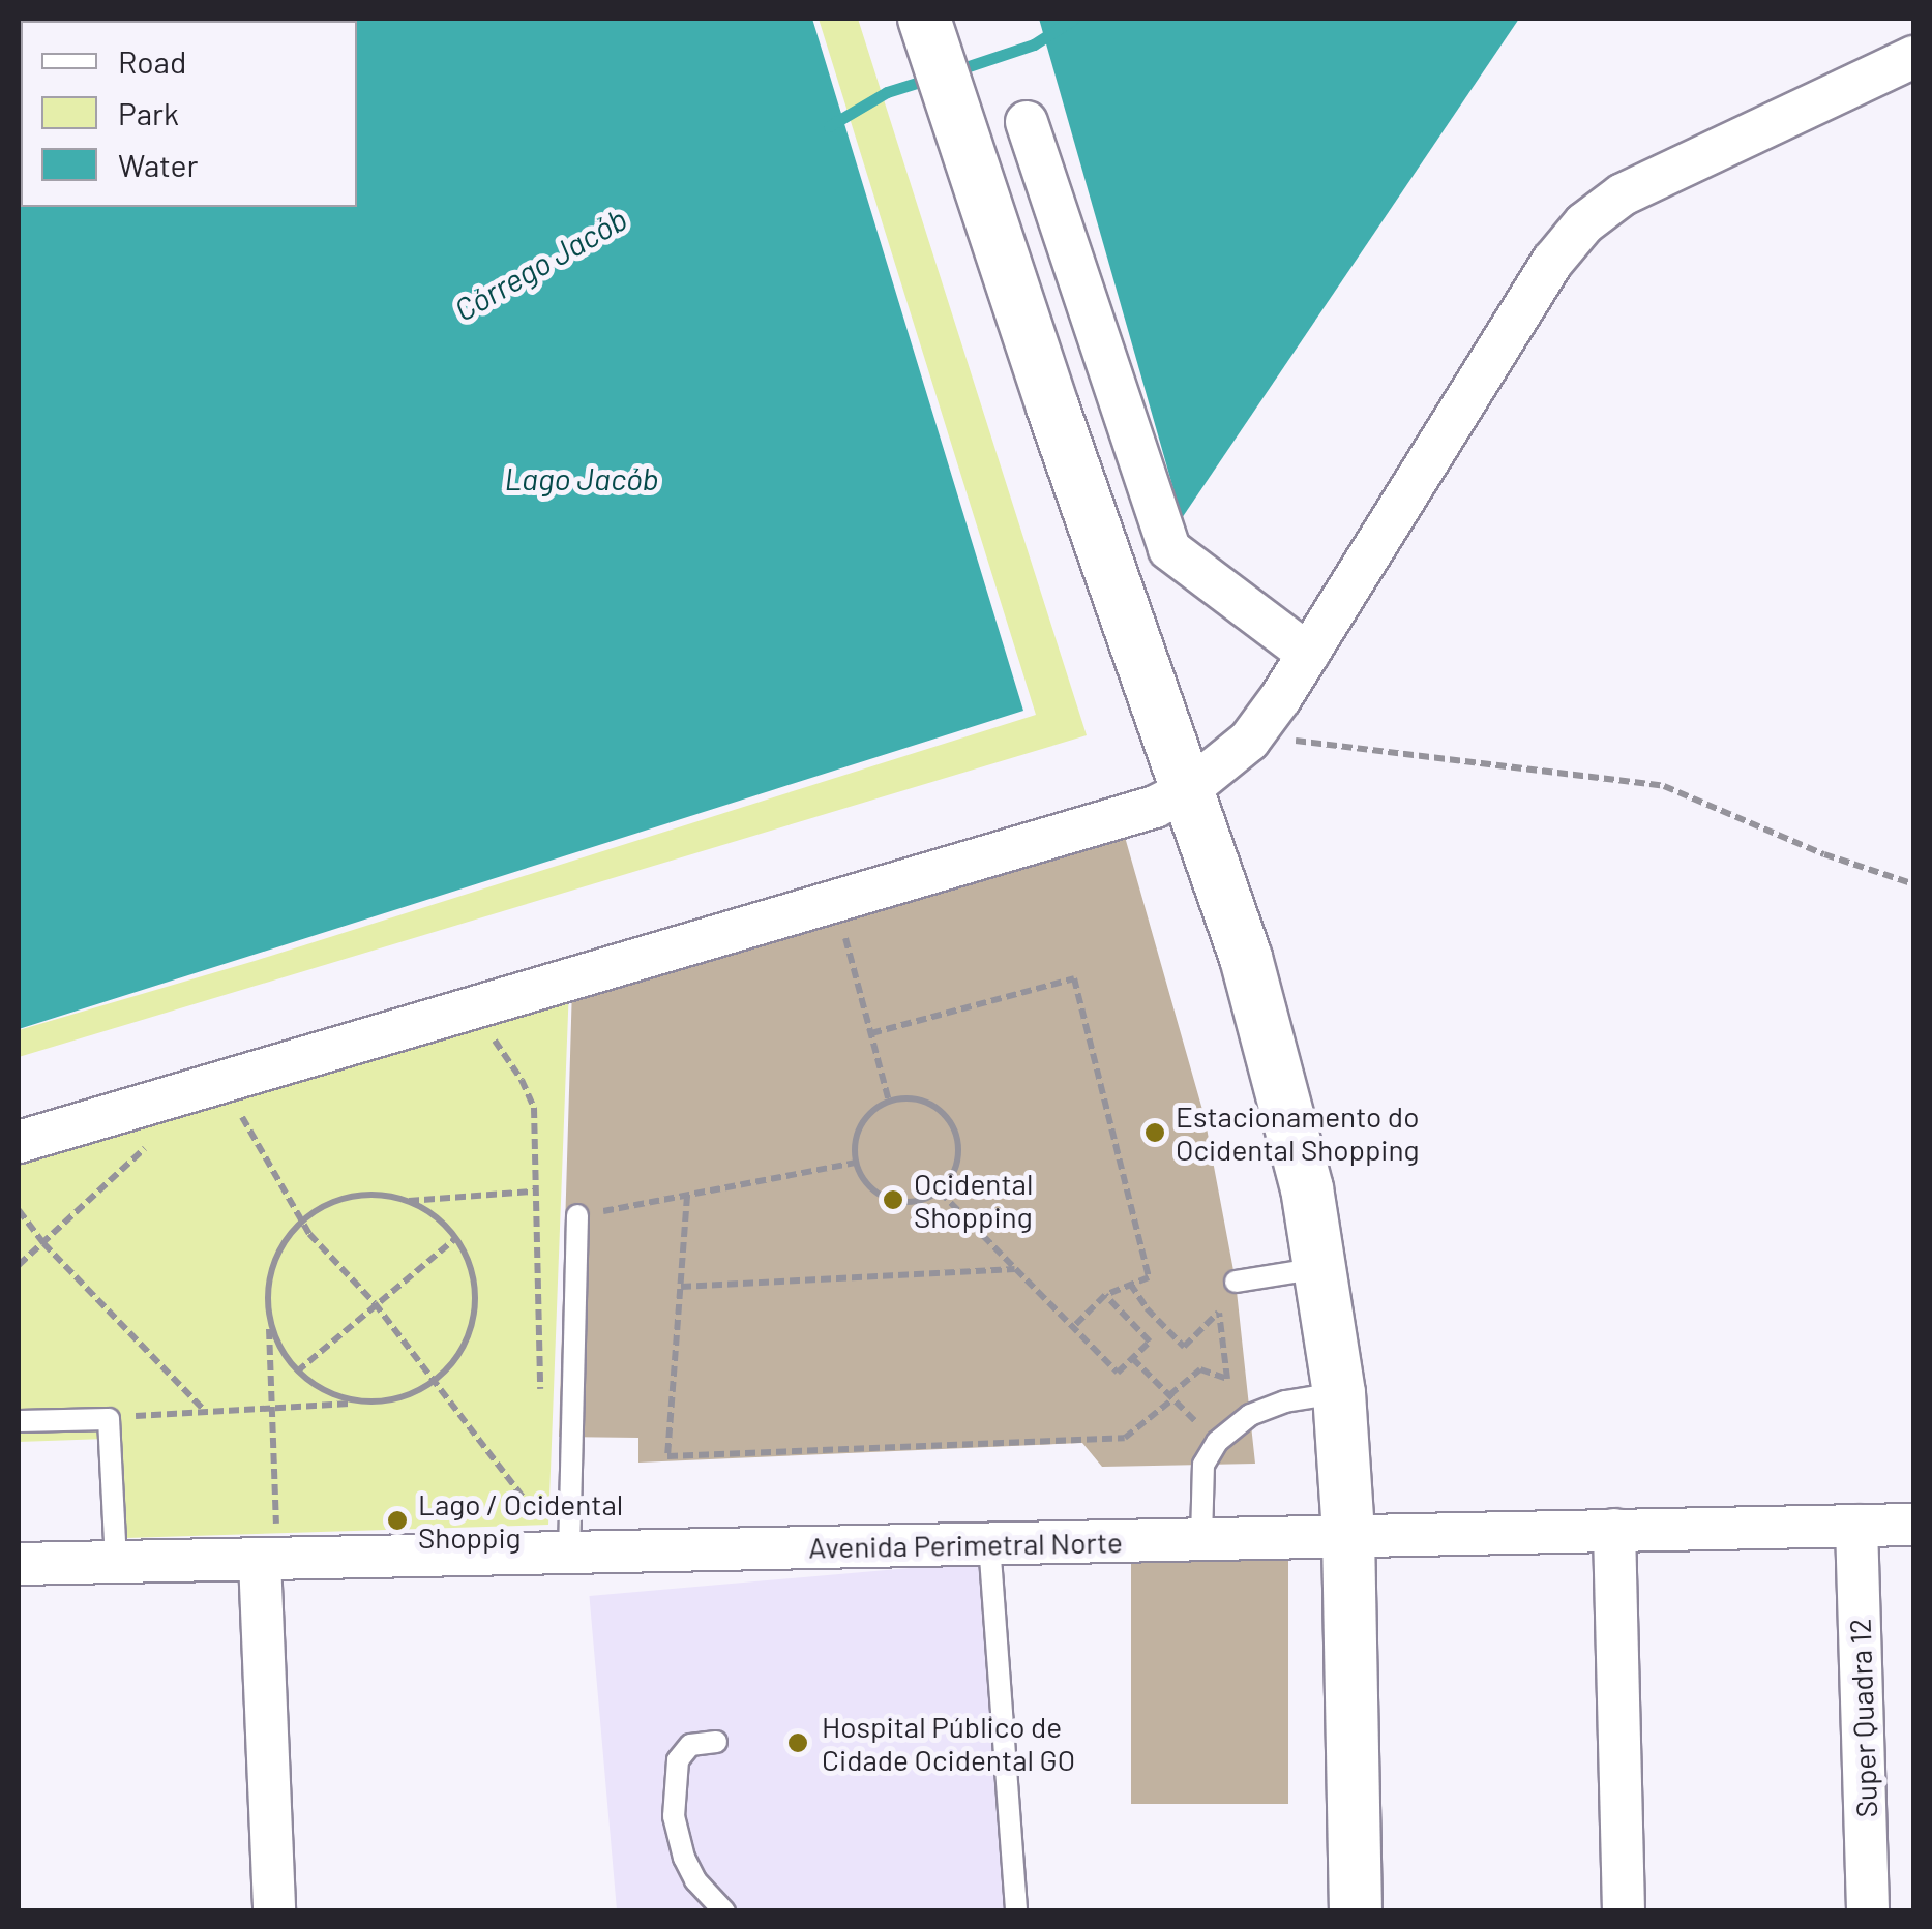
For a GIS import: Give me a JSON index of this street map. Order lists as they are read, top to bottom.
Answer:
{
  "streets": {
    "street": ["Avenida Perimetral Norte", "Super Quadra 12"]
  },
  "crossings": [
    ["Avenida Perimetral Norte", "Super Quadra 12"]
  ],
  "water": ["Córrego Jacób", "Lago Jacób"],
  "places": [
    "Estacionamento do Ocidental Shopping",
    "Ocidental Shopping",
    "Lago / Ocidental Shoppig",
    "Hospital Público de Cidade Ocidental GO"
  ],
  "legend": ["Road", "Park", "Water"]
}
